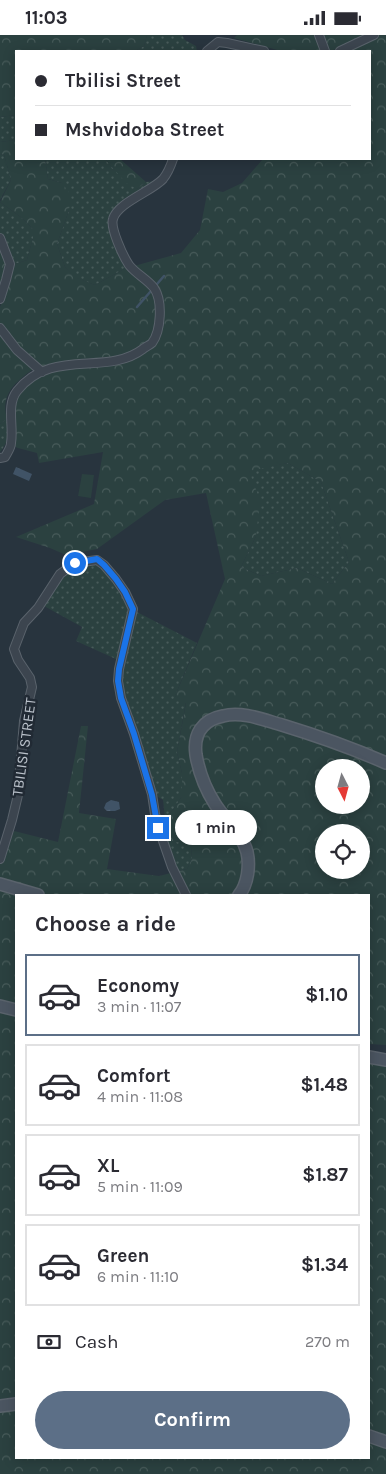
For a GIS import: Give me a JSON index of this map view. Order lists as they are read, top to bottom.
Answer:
{
  "streets": {
    "street": ["TBILISI STREET"]
  },
  "north": "bottom",
  "page": {
    "status": "11:03",
    "banner": ["Tbilisi Street", "Mshvidoba Street"],
    "bubble": "1 min",
    "heading": "Choose a ride",
    "list": [
      {
        "name": "Economy",
        "note": "3 min · 11:07",
        "value": "$1.10"
      },
      {
        "name": "Comfort",
        "note": "4 min · 11:08",
        "value": "$1.48"
      },
      {
        "name": "XL",
        "note": "5 min · 11:09",
        "value": "$1.87"
      },
      {
        "name": "Green",
        "note": "6 min · 11:10",
        "value": "$1.34"
      }
    ],
    "pay": ["Cash", "270 m"],
    "buttons": "Confirm"
  }
}
